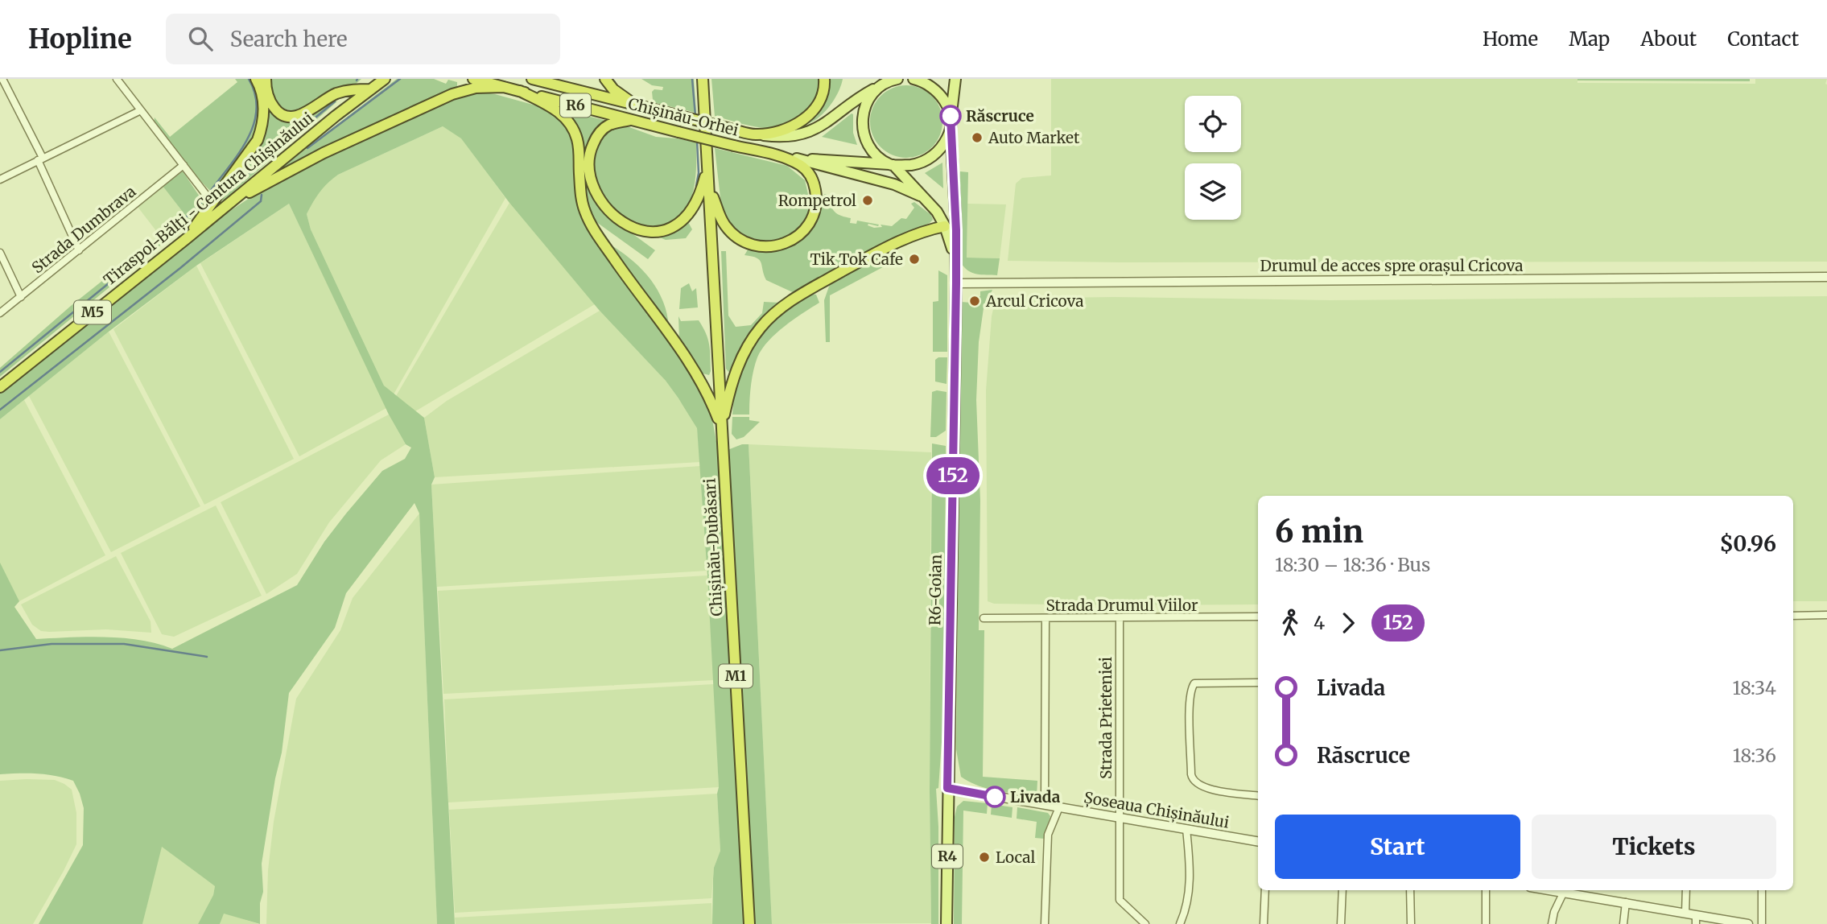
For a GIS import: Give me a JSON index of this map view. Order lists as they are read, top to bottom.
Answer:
{
  "streets": {
    "highway": [
      "R6",
      "Chișinău-Orhei",
      "Tiraspol-Bălți - Centura Chișinăului",
      "M5",
      "Chișinău-Dubăsari",
      "M1"
    ],
    "main road": ["R6-Goian", "R4"],
    "street": [
      "Strada Dumbrava",
      "Drumul de acces spre orașul Cricova",
      "Strada Drumul Viilor",
      "Strada Prieteniei",
      "Șoseaua Chișinăului"
    ]
  },
  "crossings": [
    ["R6", "Chișinău-Orhei"],
    ["R6", "R6-Goian"],
    ["Chișinău-Orhei", "R6-Goian"],
    ["Drumul de acces spre orașul Cricova", "R6-Goian"],
    ["Chișinău-Dubăsari", "M1"],
    ["R6-Goian", "Șoseaua Chișinăului"],
    ["Strada Drumul Viilor", "Strada Prieteniei"],
    ["Strada Prieteniei", "Șoseaua Chișinăului"]
  ],
  "places": [
    "Răscruce",
    "Auto Market",
    "Rompetrol",
    "Tik Tok Cafe",
    "Arcul Cricova",
    "Livada",
    "Local"
  ],
  "lines": ["bus line 152"],
  "page": {
    "header": "Hopline",
    "search": "Search here",
    "nav": [
      "Home",
      "Map",
      "About",
      "Contact"
    ],
    "on_map": "152",
    "heading": ["6 min", "18:30 – 18:36 · Bus", "$0.96"],
    "legs": ["4", "152"],
    "list": [
      {
        "name": "Livada",
        "value": "18:34"
      },
      {
        "name": "Răscruce",
        "value": "18:36"
      }
    ],
    "buttons": ["Start", "Tickets"]
  }
}
